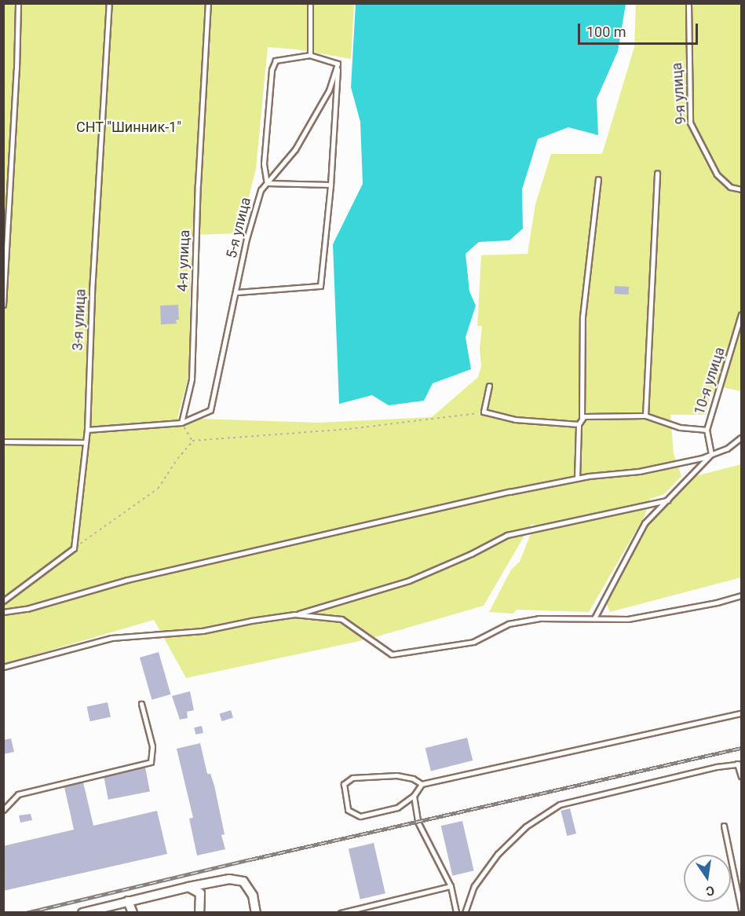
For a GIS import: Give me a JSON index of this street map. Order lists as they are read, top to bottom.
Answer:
{
  "streets": {
    "lane": [
      "9-я улица",
      "5-я улица",
      "4-я улица",
      "3-я улица",
      "10-я улица"
    ]
  },
  "crossings": [
    ["5-я улица", "4-я улица"]
  ],
  "parks": ["СНТ \"Шинник-1\""],
  "scale_bar": "100 m",
  "north": "bottom"
}
